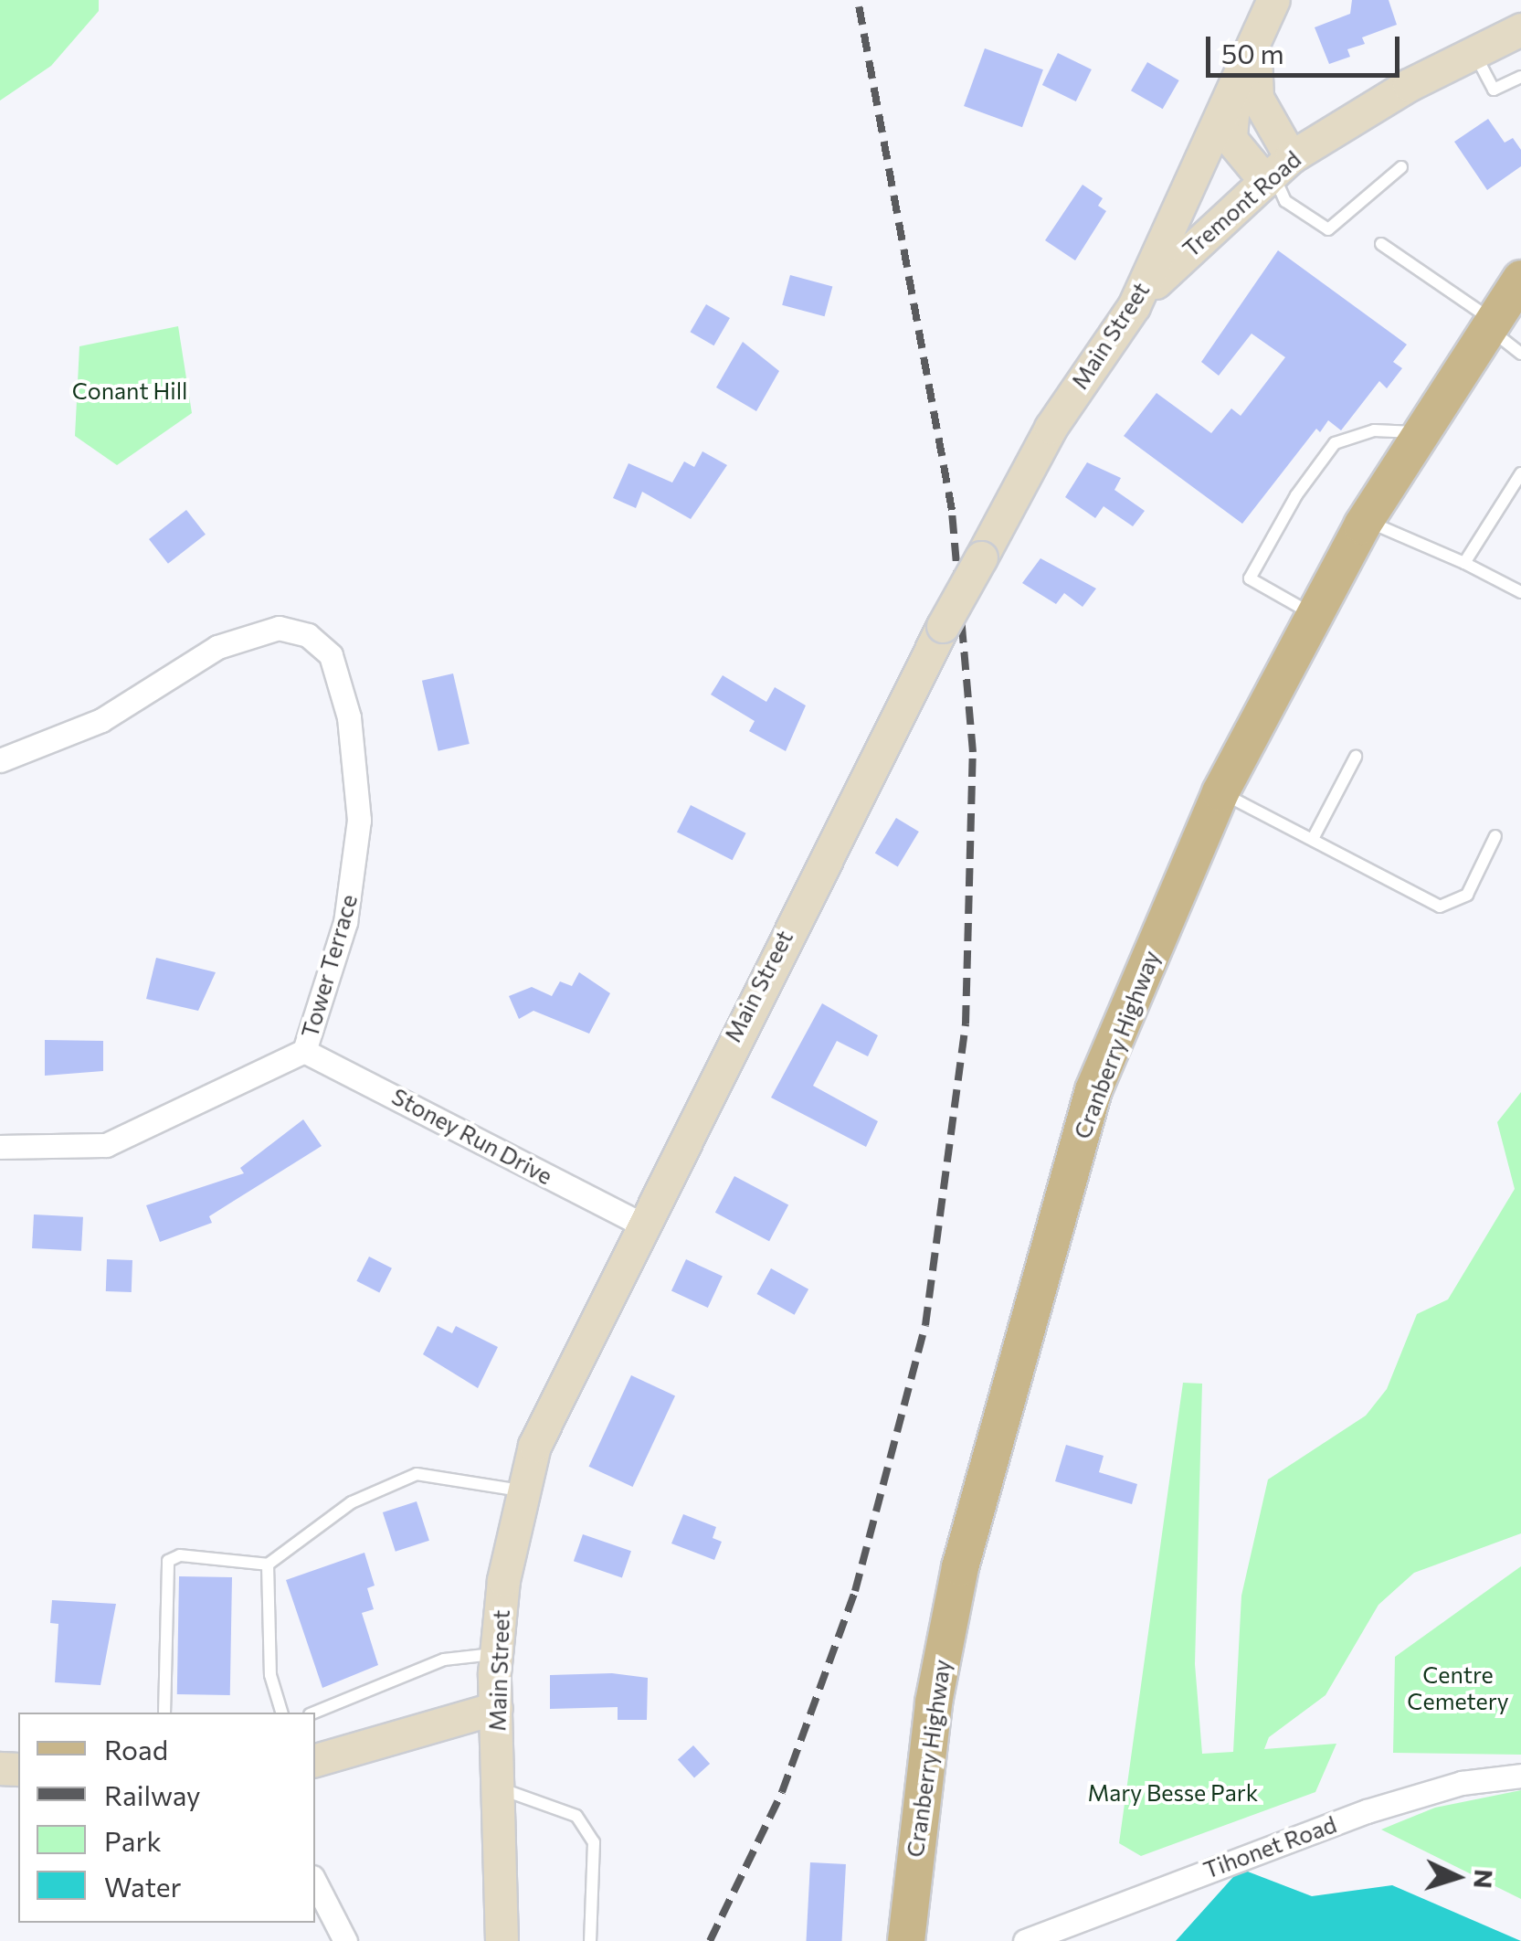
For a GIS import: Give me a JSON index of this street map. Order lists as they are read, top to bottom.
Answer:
{
  "streets": {
    "main road": ["Tremont Road", "Main Street", "Cranberry Highway"],
    "street": ["Tower Terrace", "Stoney Run Drive", "Tihonet Road"]
  },
  "crossings": [
    ["Tremont Road", "Main Street"],
    ["Main Street", "Stoney Run Drive"],
    ["Tower Terrace", "Stoney Run Drive"]
  ],
  "parks": ["Conant Hill", "Centre Cemetery", "Mary Besse Park"],
  "legend": [
    "Road",
    "Railway",
    "Park",
    "Water"
  ],
  "scale_bar": "50 m",
  "north": "right"
}
